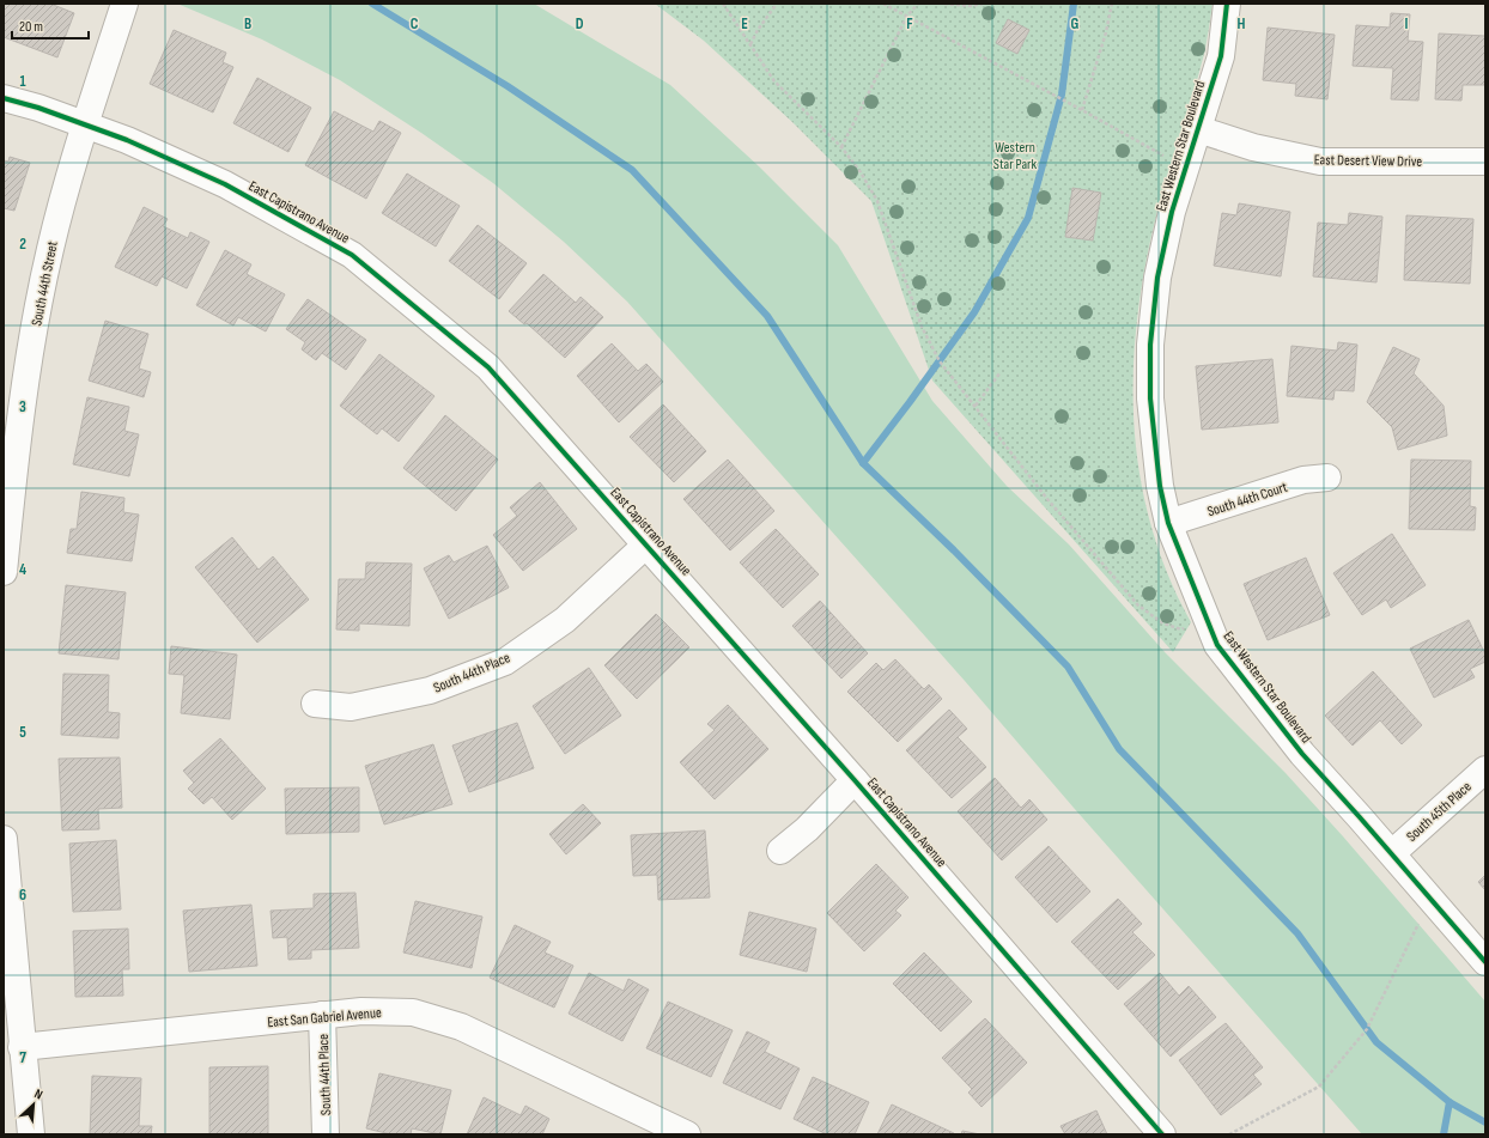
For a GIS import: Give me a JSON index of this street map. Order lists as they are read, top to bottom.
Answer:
{
  "streets": {
    "street": [
      "East Western Star Boulevard",
      "East Desert View Drive",
      "East Capistrano Avenue",
      "South 44th Street",
      "South 44th Court",
      "South 44th Place",
      "South 45th Place",
      "East San Gabriel Avenue"
    ]
  },
  "crossings": [
    ["East Western Star Boulevard", "East Desert View Drive"],
    ["East Western Star Boulevard", "South 44th Court"],
    ["East Western Star Boulevard", "South 45th Place"],
    ["East Capistrano Avenue", "South 44th Street"],
    ["East Capistrano Avenue", "South 44th Place"],
    ["South 44th Place", "East San Gabriel Avenue"]
  ],
  "parks": ["Western Star Park"],
  "scale_bar": "20 m",
  "north": "top right",
  "grid": {
    "columns": [
      "B",
      "C",
      "D",
      "E",
      "F",
      "G",
      "H",
      "I"
    ],
    "rows": [
      "1",
      "2",
      "3",
      "4",
      "5",
      "6",
      "7"
    ]
  }
}
